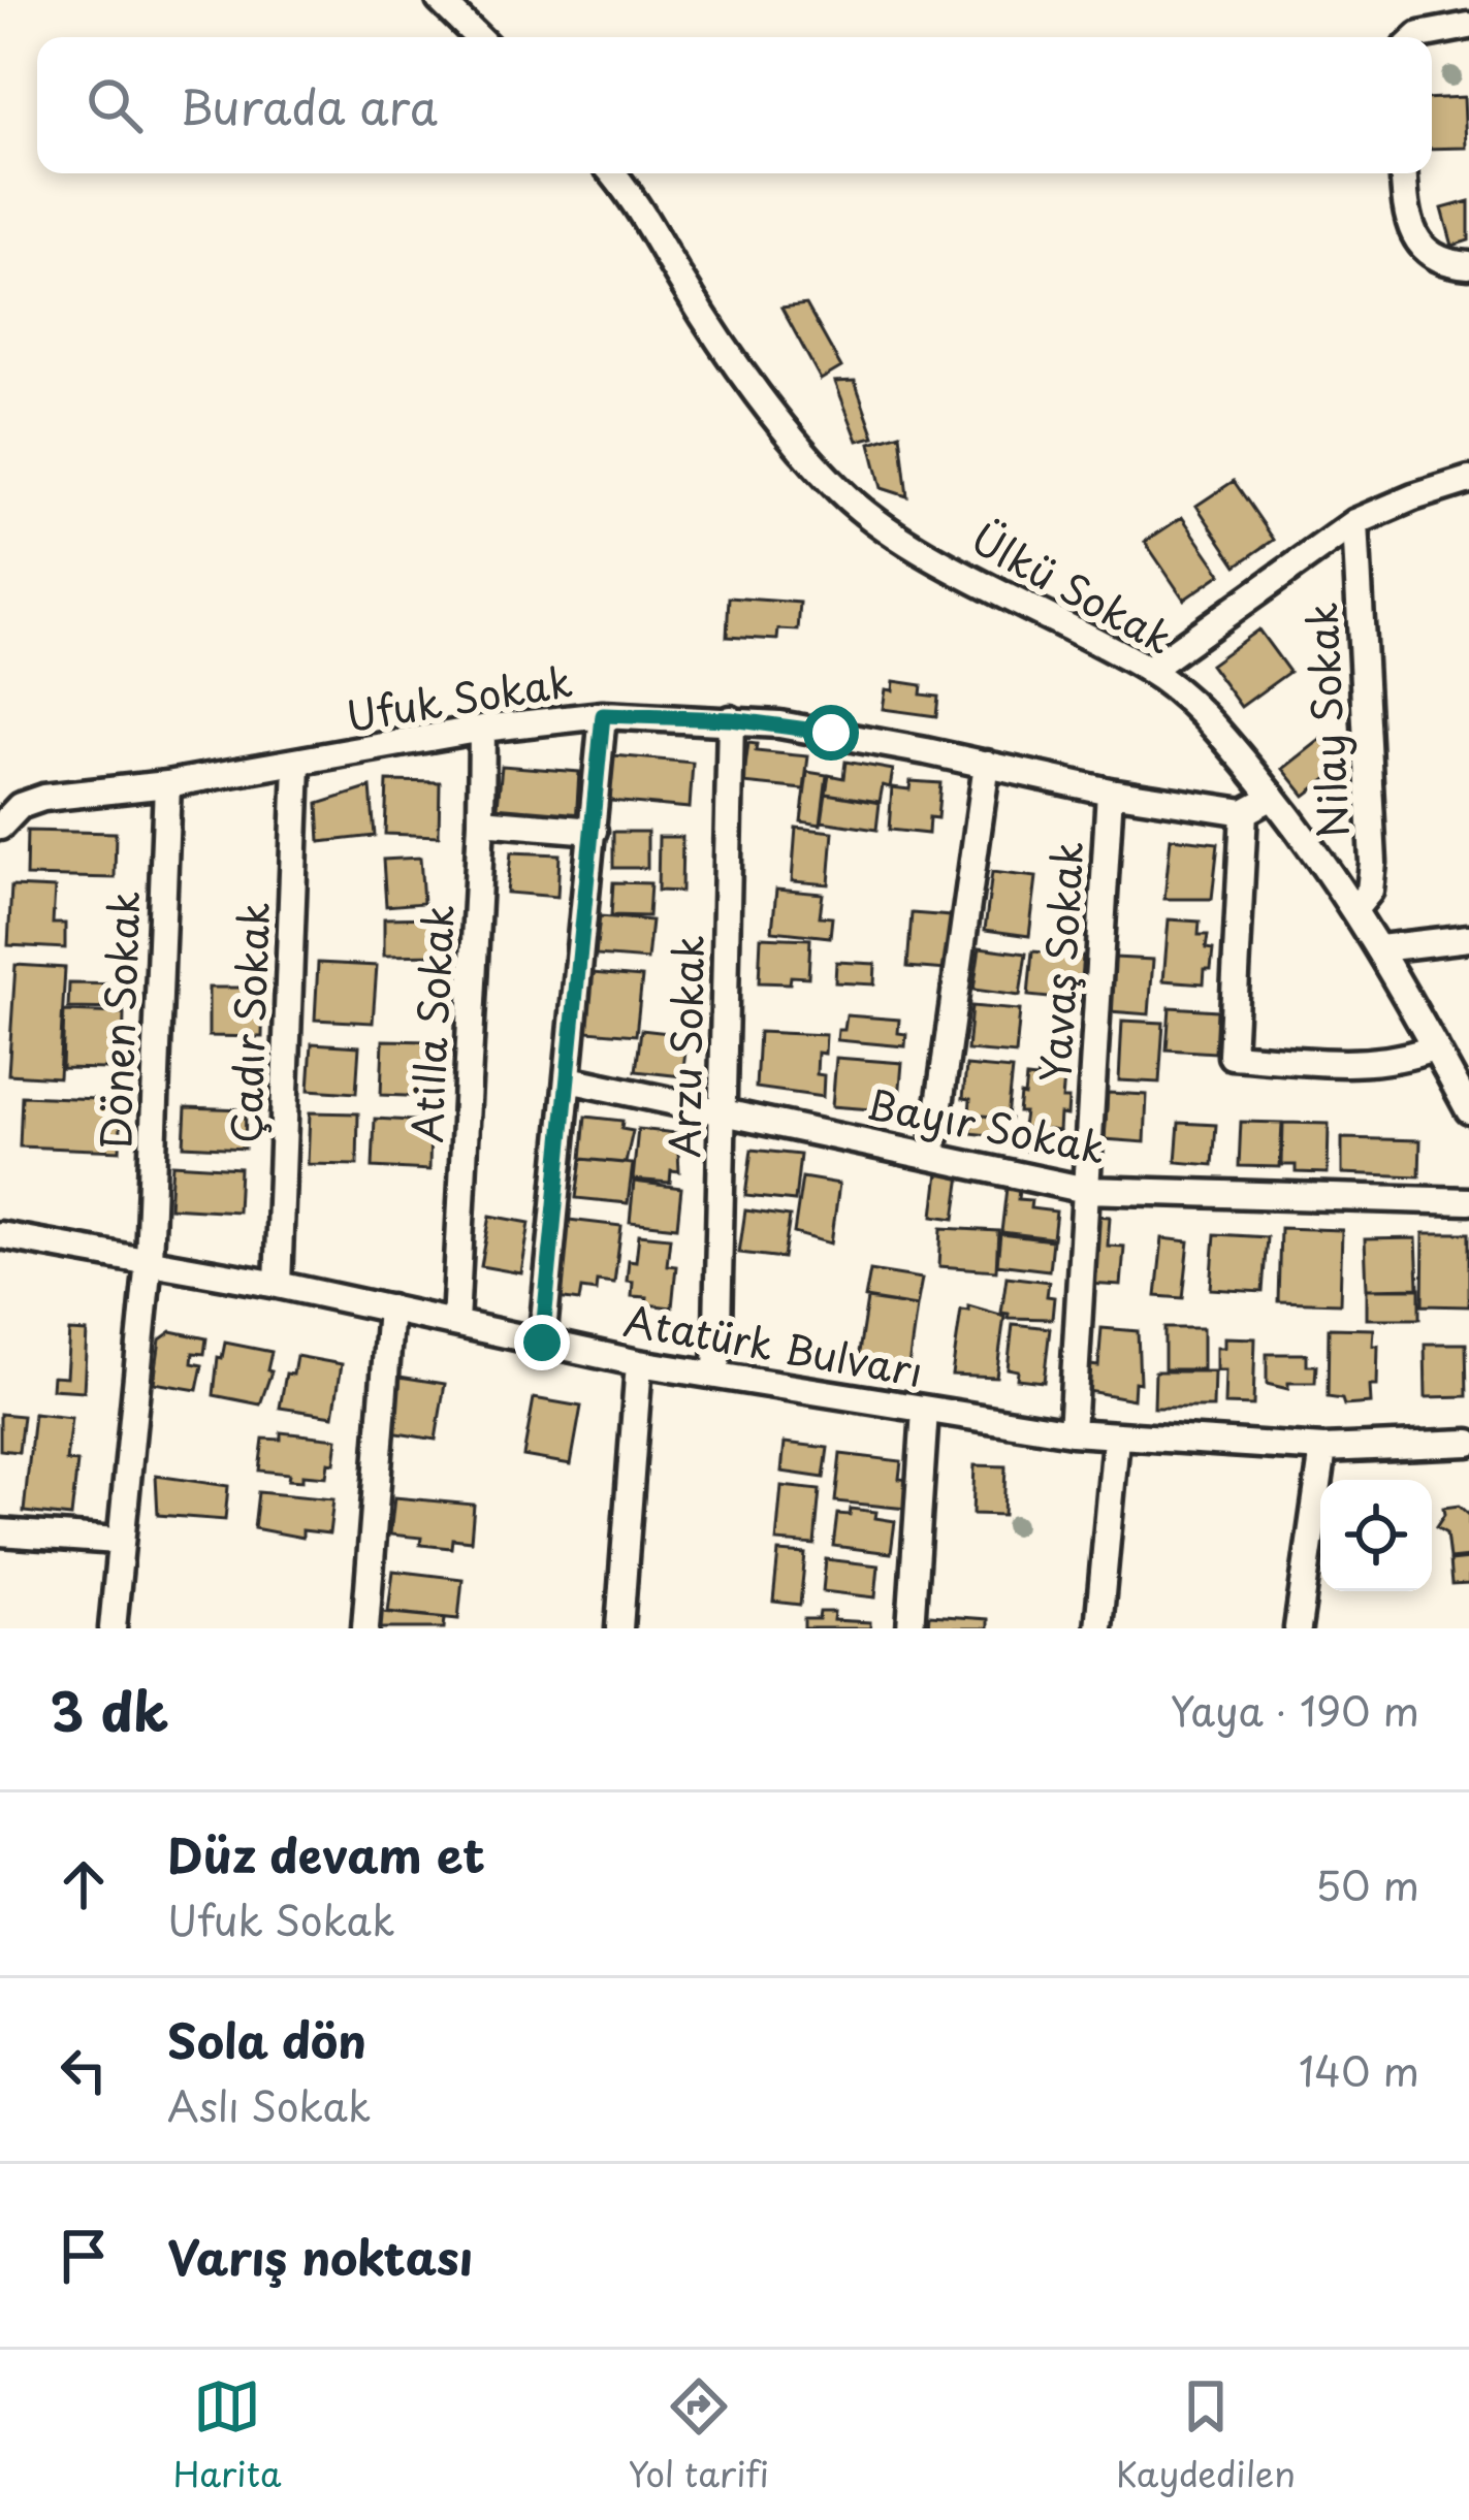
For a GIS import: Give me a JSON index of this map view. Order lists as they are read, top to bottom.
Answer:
{
  "streets": {
    "street": [
      "Ülkü Sokak",
      "Ufuk Sokak",
      "Nilay Sokak",
      "Yavaş Sokak",
      "Dönen Sokak",
      "Çadır Sokak",
      "Atilla Sokak",
      "Arzu Sokak",
      "Bayır Sokak",
      "Atatürk Bulvarı"
    ]
  },
  "crossings": [
    ["Ülkü Sokak", "Nilay Sokak"],
    ["Ufuk Sokak", "Yavaş Sokak"],
    ["Ufuk Sokak", "Dönen Sokak"],
    ["Ufuk Sokak", "Çadır Sokak"],
    ["Ufuk Sokak", "Atilla Sokak"],
    ["Ufuk Sokak", "Arzu Sokak"],
    ["Yavaş Sokak", "Bayır Sokak"],
    ["Yavaş Sokak", "Atatürk Bulvarı"],
    ["Dönen Sokak", "Atatürk Bulvarı"],
    ["Çadır Sokak", "Atatürk Bulvarı"],
    ["Atilla Sokak", "Atatürk Bulvarı"],
    ["Arzu Sokak", "Bayır Sokak"],
    ["Arzu Sokak", "Atatürk Bulvarı"]
  ],
  "page": {
    "search": "Burada ara",
    "heading": ["3 dk", "Yaya · 190 m"],
    "list": [
      ["Düz devam et", "Ufuk Sokak", "50 m"],
      ["Sola dön", "Aslı Sokak", "140 m"],
      "Varış noktası"
    ],
    "nav": ["Harita", "Yol tarifi", "Kaydedilen"]
  }
}
